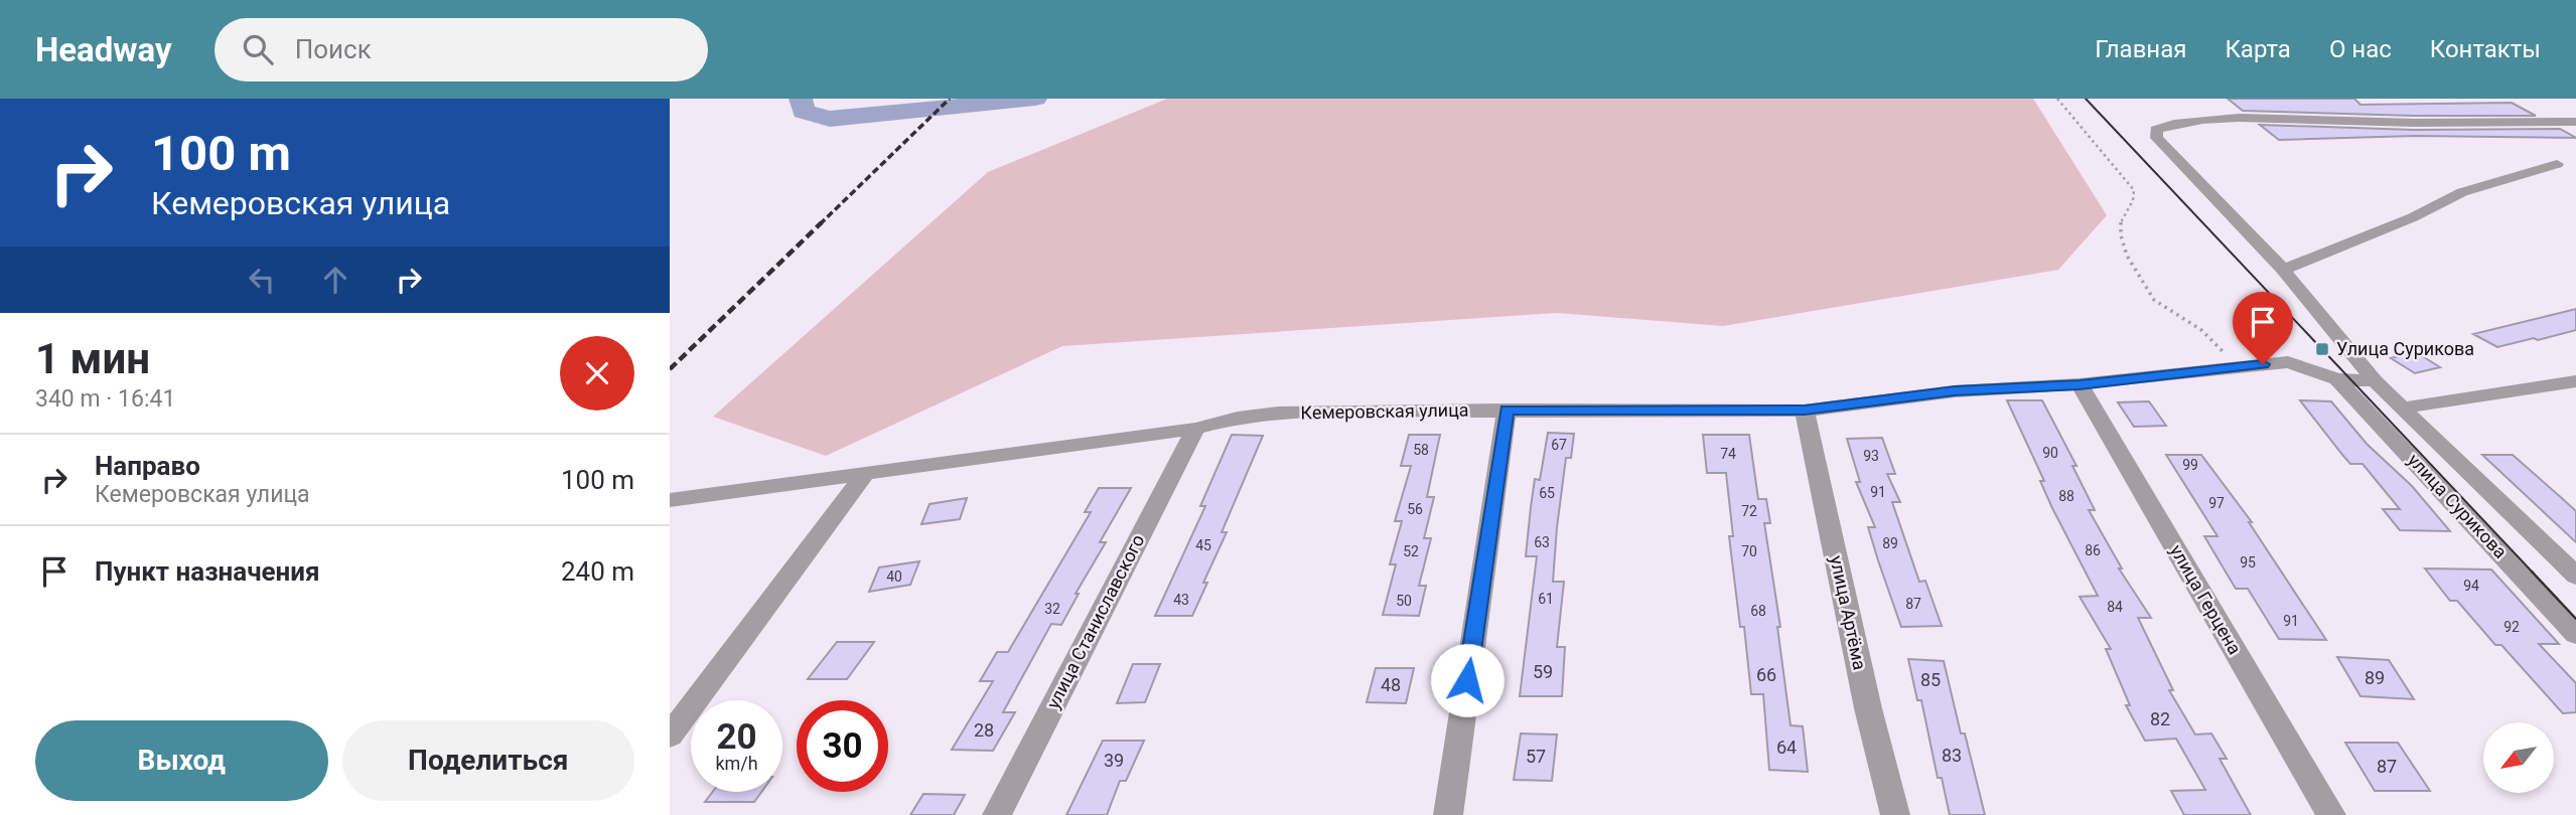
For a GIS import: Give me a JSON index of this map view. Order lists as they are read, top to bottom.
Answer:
{
  "streets": {
    "street": [
      "Кемеровская улица",
      "улица Сурикова",
      "улица Герцена",
      "улица Артёма",
      "улица Станиславского"
    ]
  },
  "crossings": [
    ["Кемеровская улица", "улица Сурикова"],
    ["Кемеровская улица", "улица Герцена"],
    ["Кемеровская улица", "улица Артёма"],
    ["Кемеровская улица", "улица Станиславского"]
  ],
  "places": {
    "transit": ["Улица Сурикова"]
  },
  "house_numbers": [
    "67",
    "58",
    "90",
    "74",
    "93",
    "99",
    "91",
    "65",
    "88",
    "97",
    "56",
    "72",
    "63",
    "89",
    "45",
    "86",
    "52",
    "70",
    "95",
    "40",
    "94",
    "61",
    "43",
    "50",
    "87",
    "84",
    "32",
    "68",
    "91",
    "92",
    "59",
    "66",
    "89",
    "85",
    "48",
    "82",
    "28",
    "64",
    "83",
    "57",
    "39",
    "87"
  ],
  "north": "bottom left",
  "page": {
    "header": "Headway",
    "search": "Поиск",
    "nav": [
      "Главная",
      "Карта",
      "О нас",
      "Контакты"
    ],
    "turn": ["100 m", "Кемеровская улица"],
    "heading": ["1 мин", "340 m · 16:41"],
    "list": [
      {
        "name": "Направо",
        "note": "Кемеровская улица",
        "value": "100 m"
      },
      {
        "name": "Пункт назначения",
        "value": "240 m"
      }
    ],
    "speed": "20 km/h",
    "limit": "30",
    "buttons": ["Выход", "Поделиться"]
  }
}
